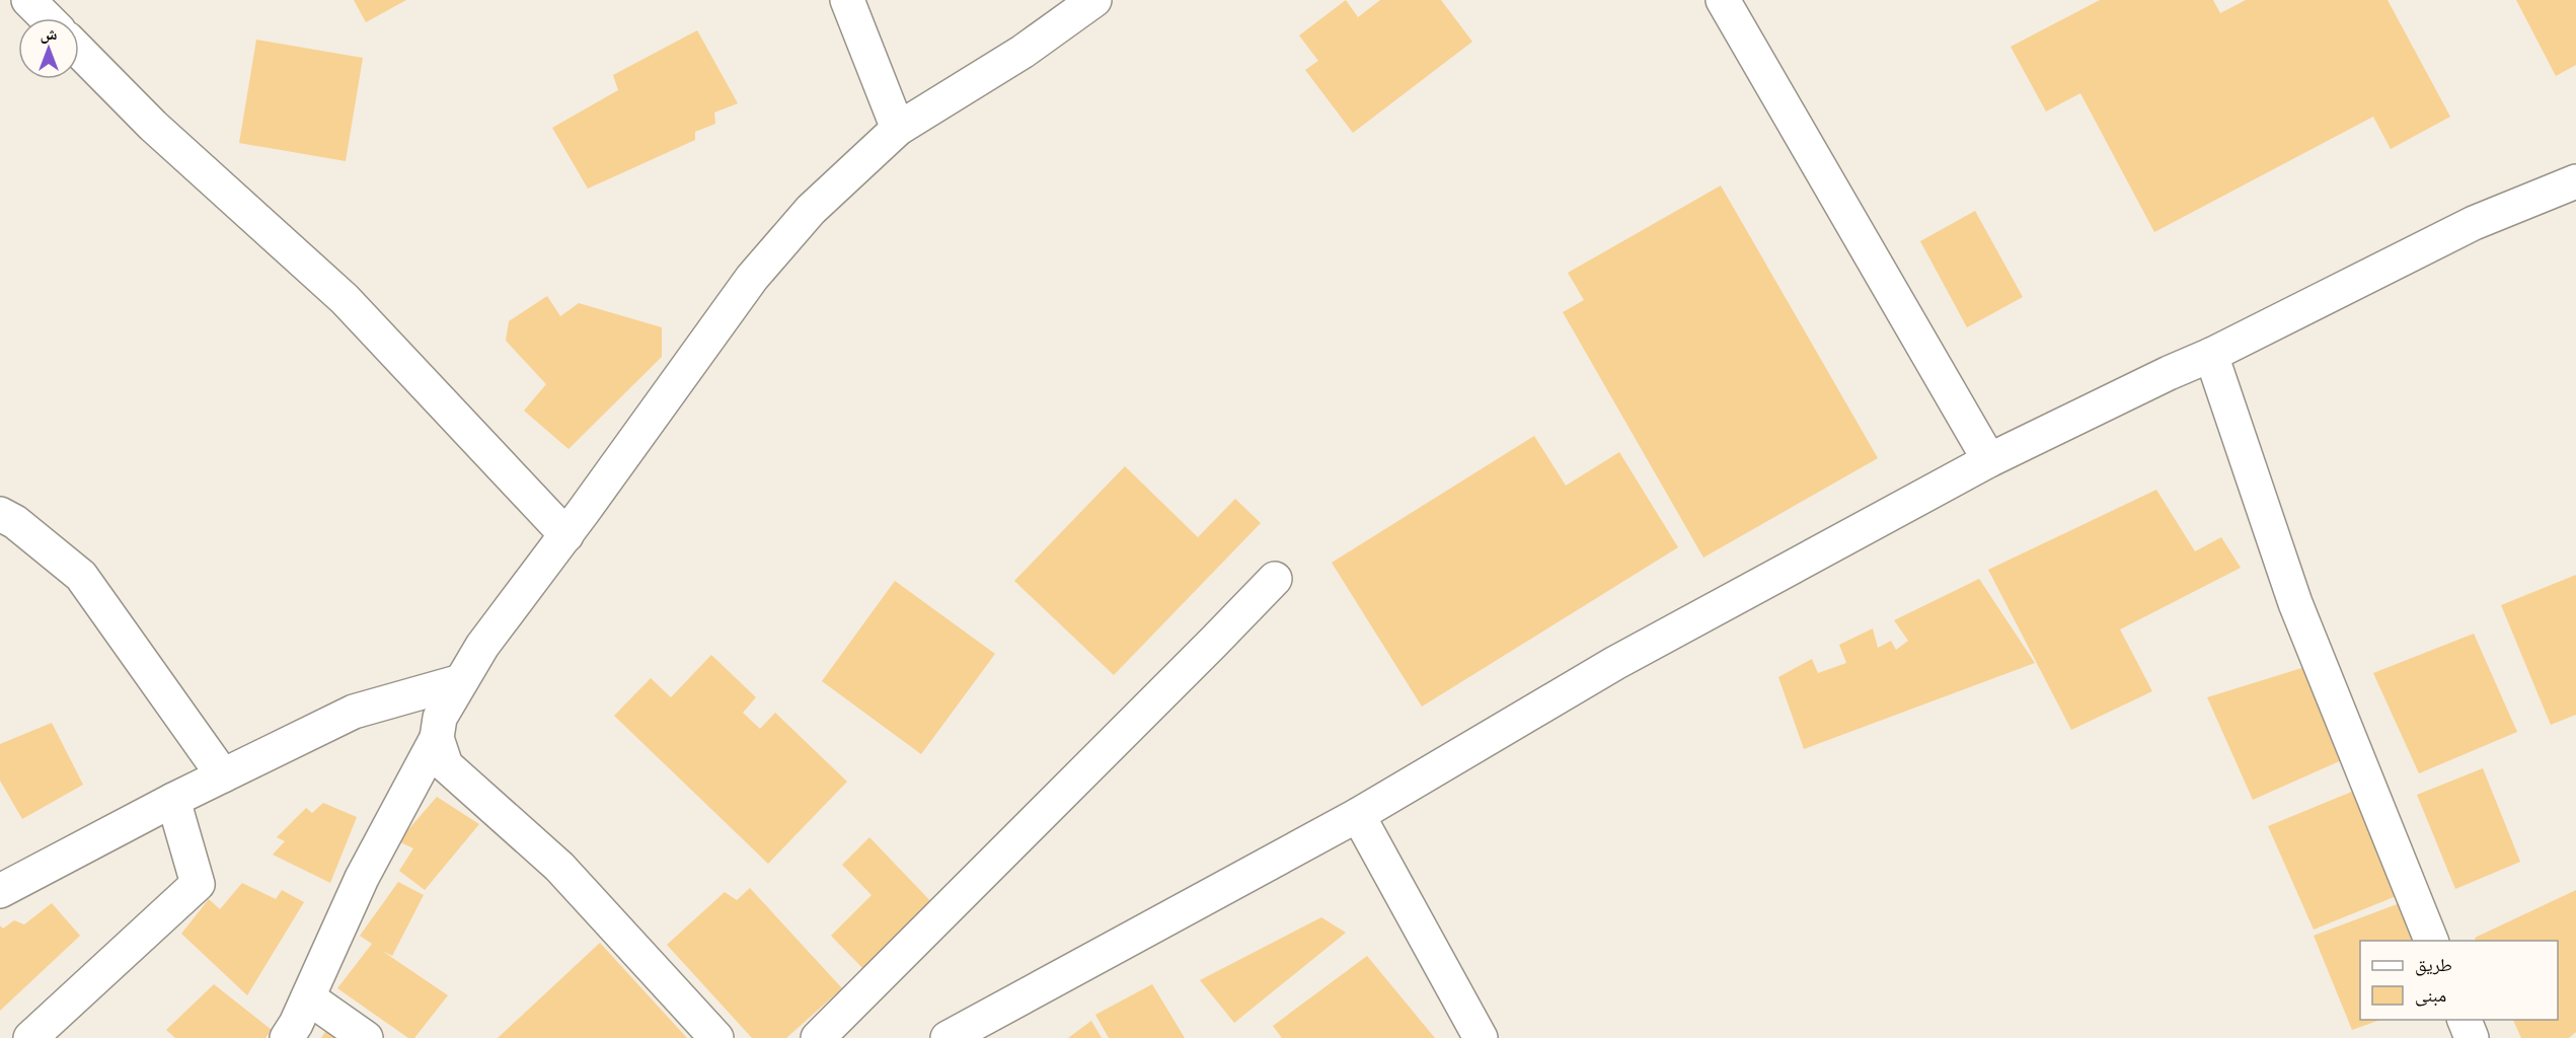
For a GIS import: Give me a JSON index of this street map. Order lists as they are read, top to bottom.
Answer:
{
  "legend": ["طريق", "مبنى"],
  "north": "top"
}
